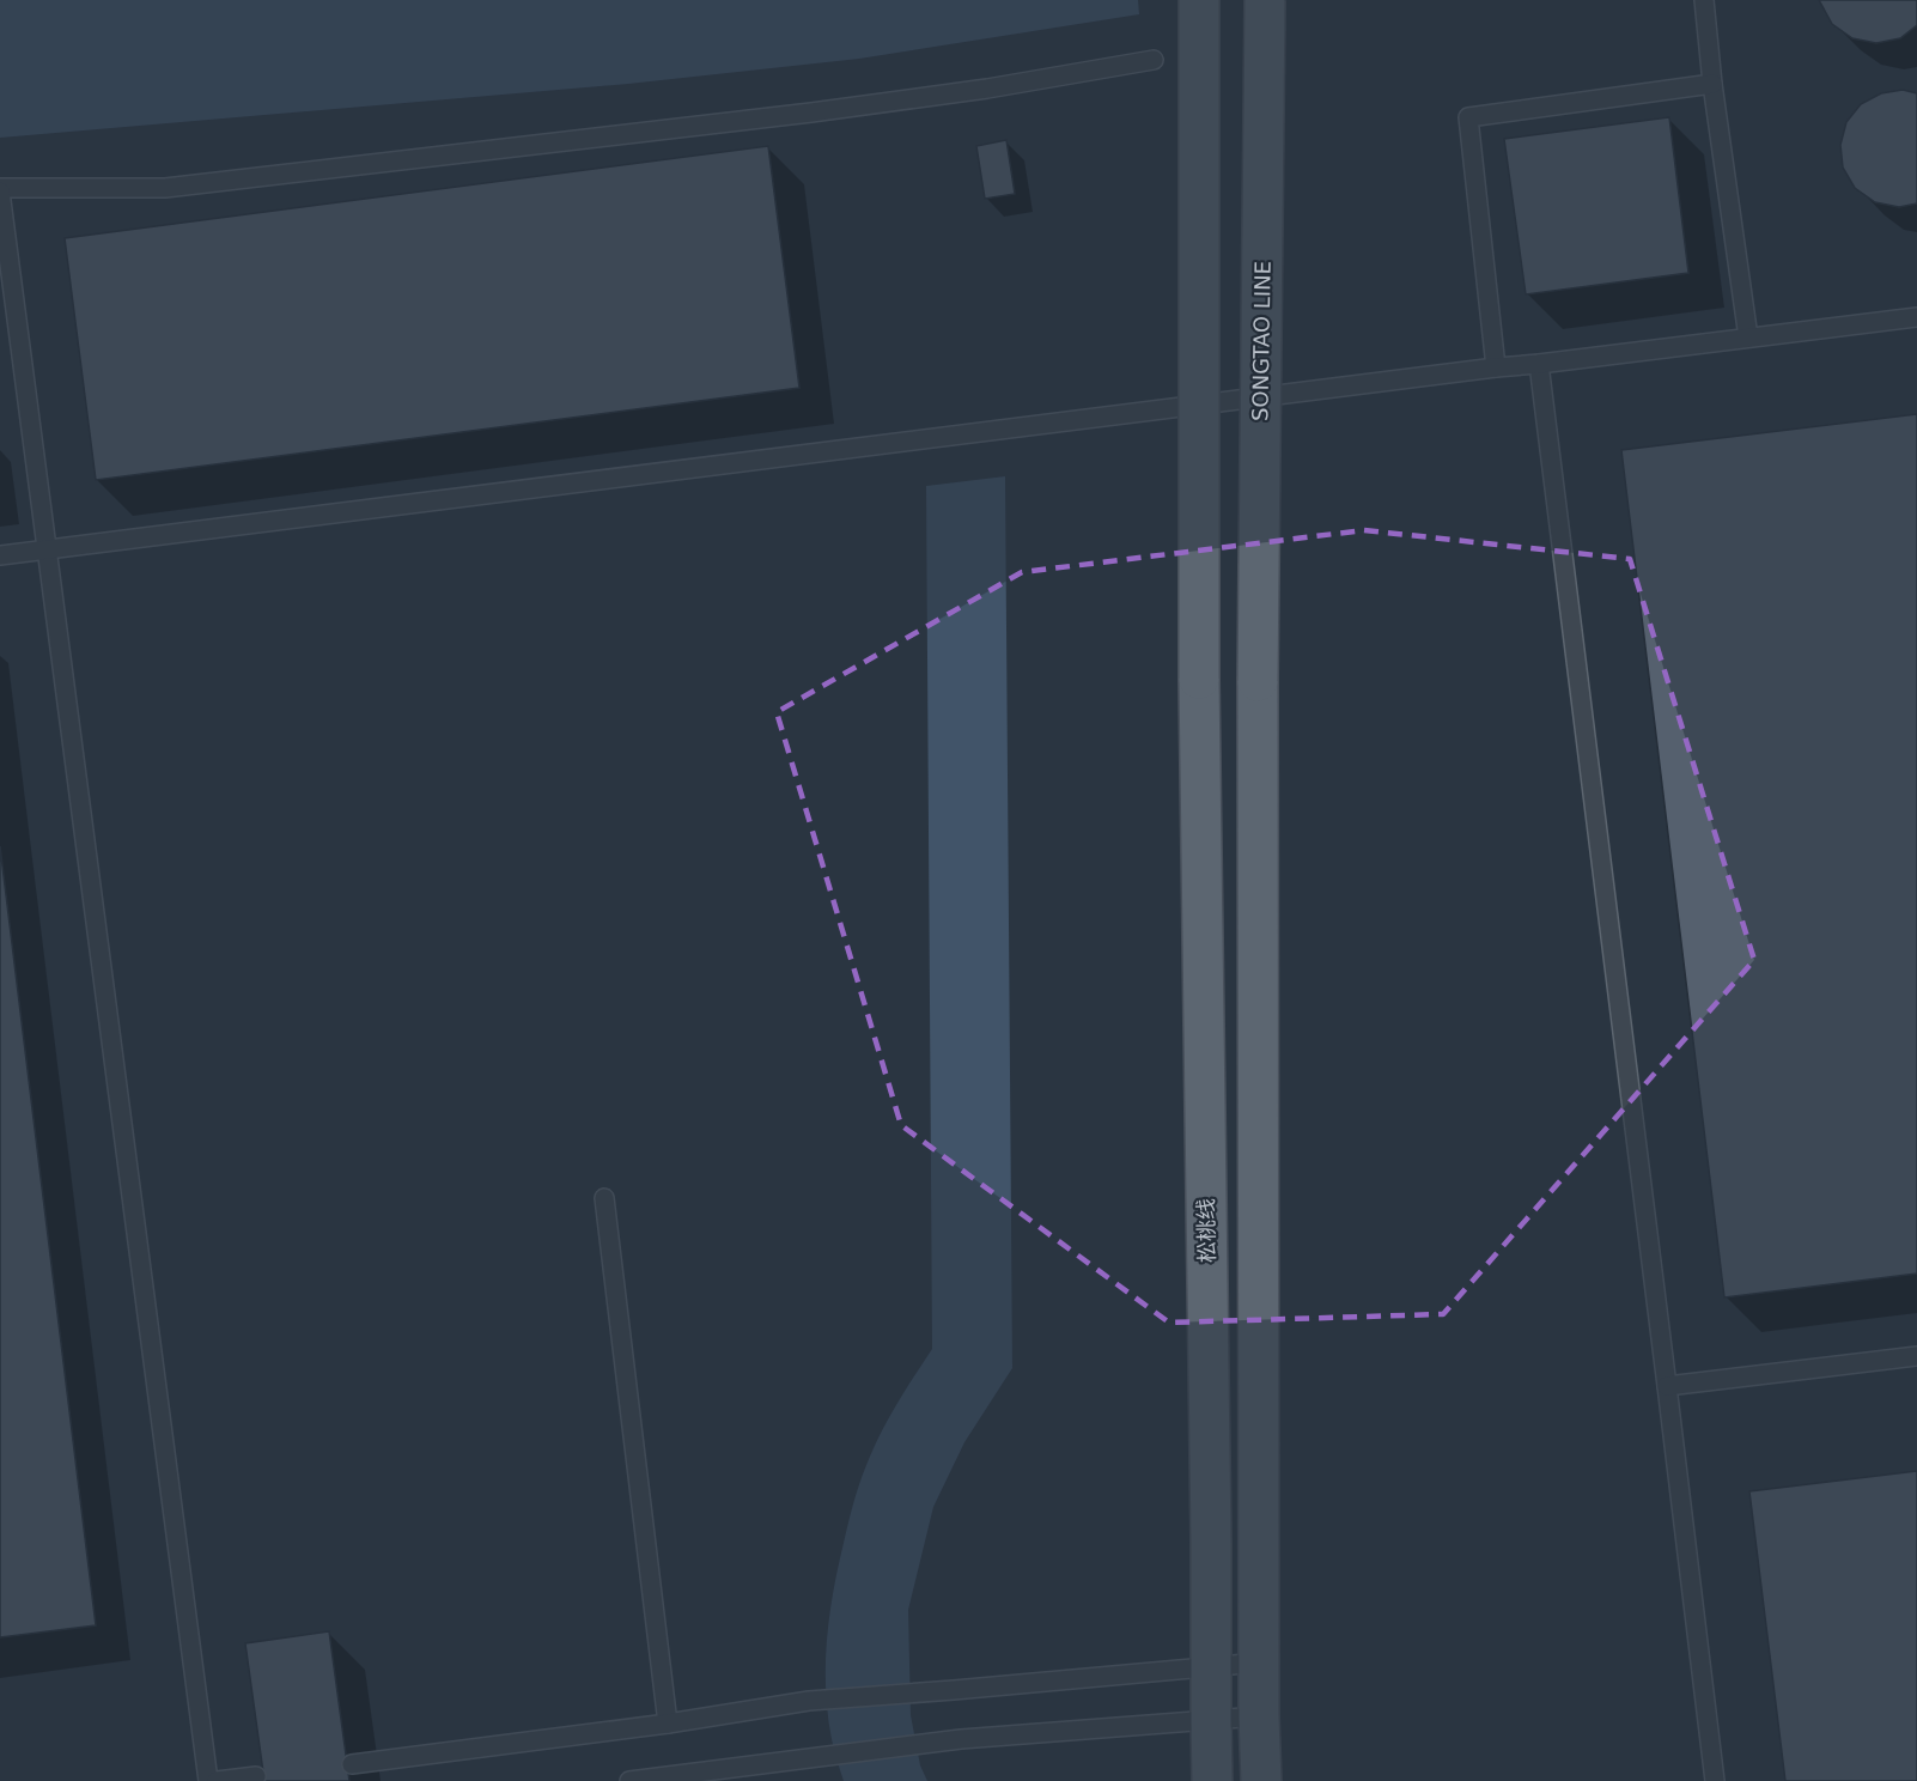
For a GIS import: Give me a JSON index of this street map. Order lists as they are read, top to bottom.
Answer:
{
  "streets": {
    "main road": ["SONGTAO LINE", "松桃线"]
  }
}
